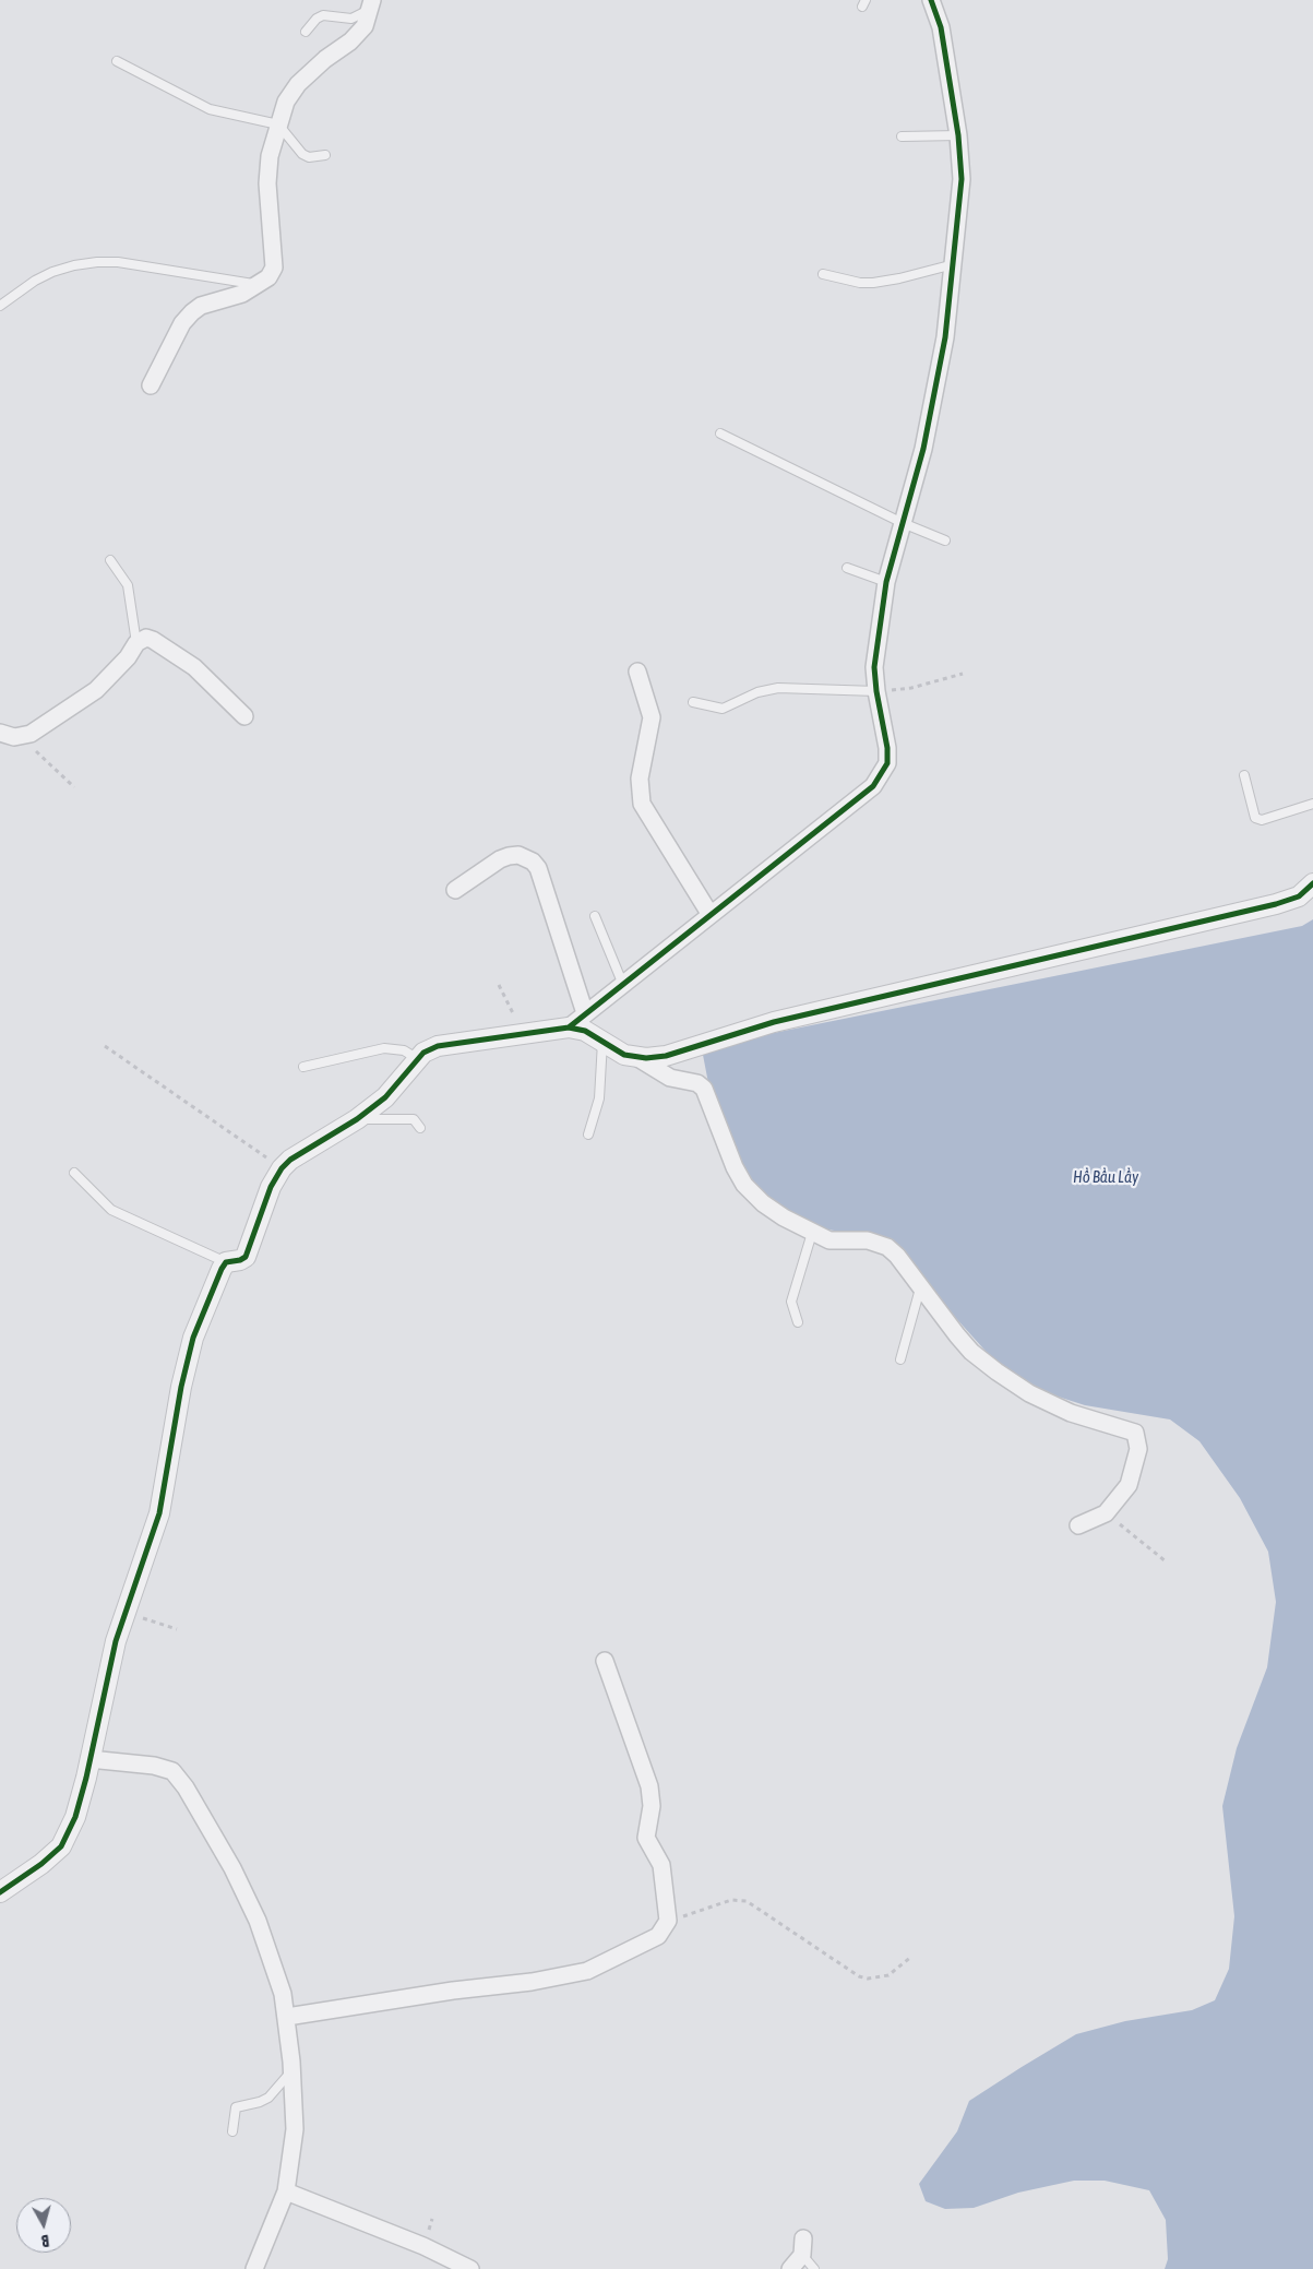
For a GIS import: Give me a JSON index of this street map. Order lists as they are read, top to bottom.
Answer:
{
  "water": ["Hồ Bầu Lầy"],
  "north": "bottom"
}
